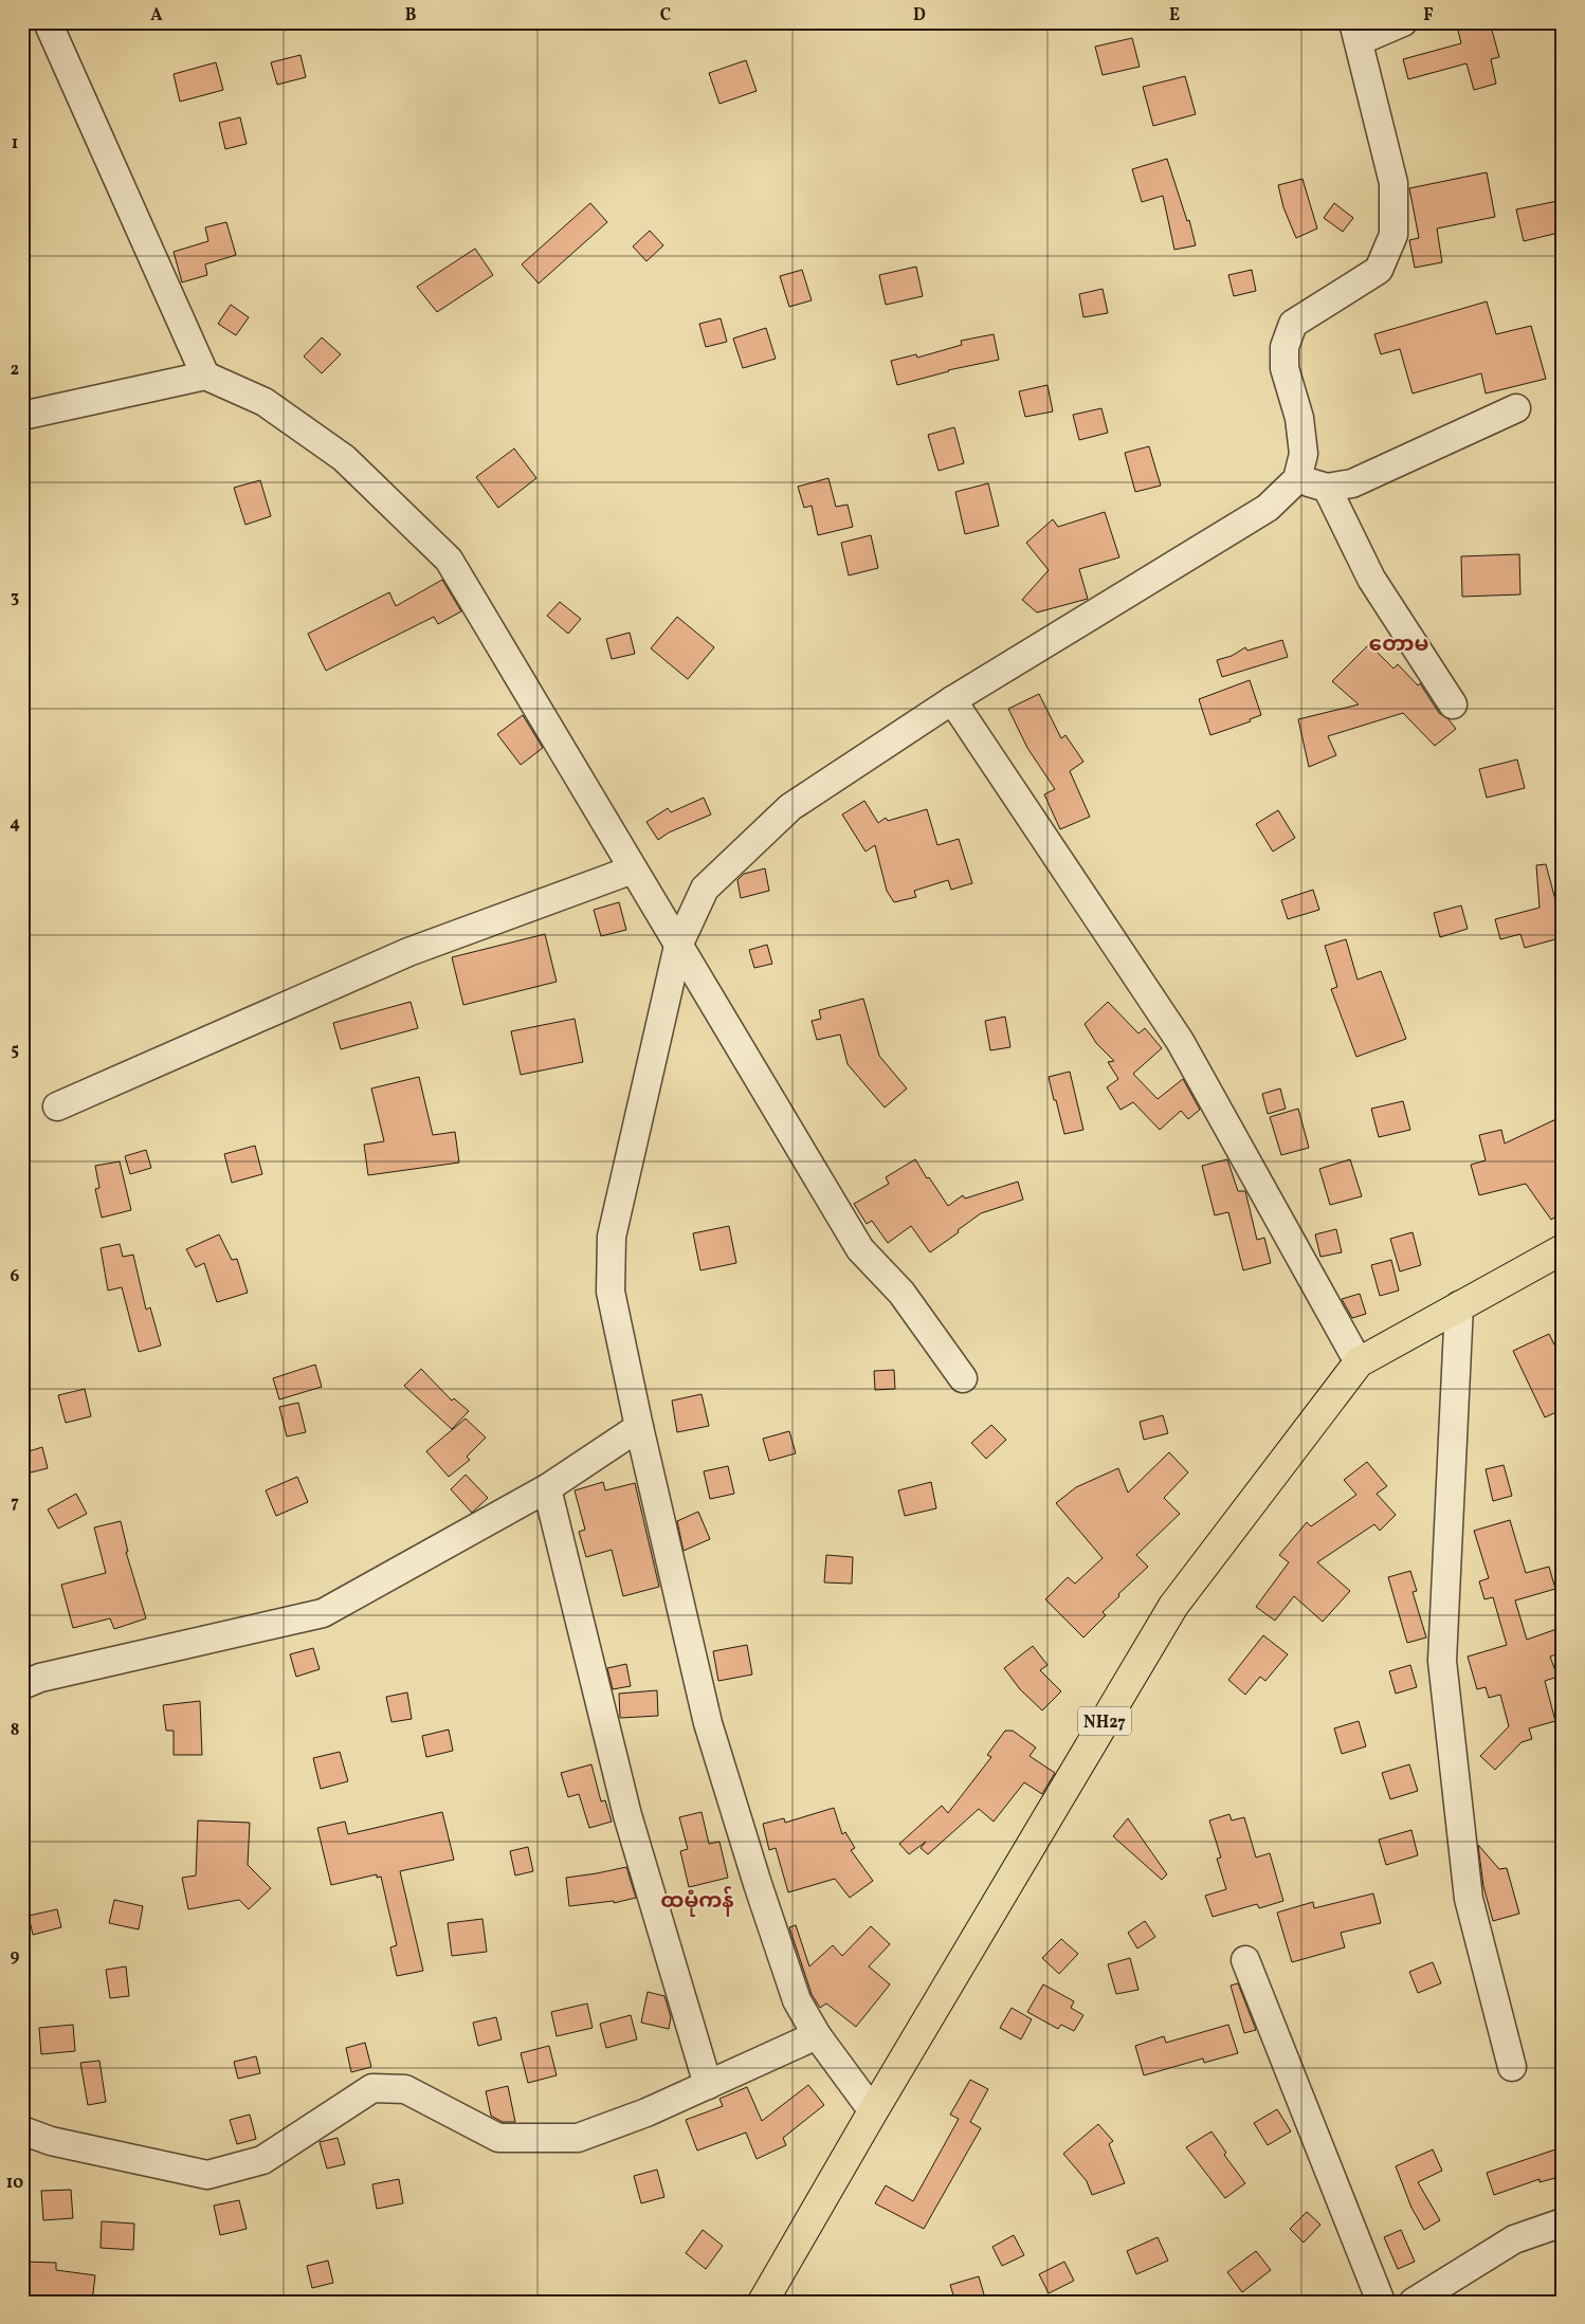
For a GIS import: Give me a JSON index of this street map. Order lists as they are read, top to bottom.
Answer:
{
  "streets": {
    "highway": ["NH27"]
  },
  "districts": ["တောမ", "ထမုံကန်"],
  "grid": {
    "columns": [
      "A",
      "B",
      "C",
      "D",
      "E",
      "F"
    ],
    "rows": [
      "1",
      "2",
      "3",
      "4",
      "5",
      "6",
      "7",
      "8",
      "9",
      "10"
    ]
  }
}
